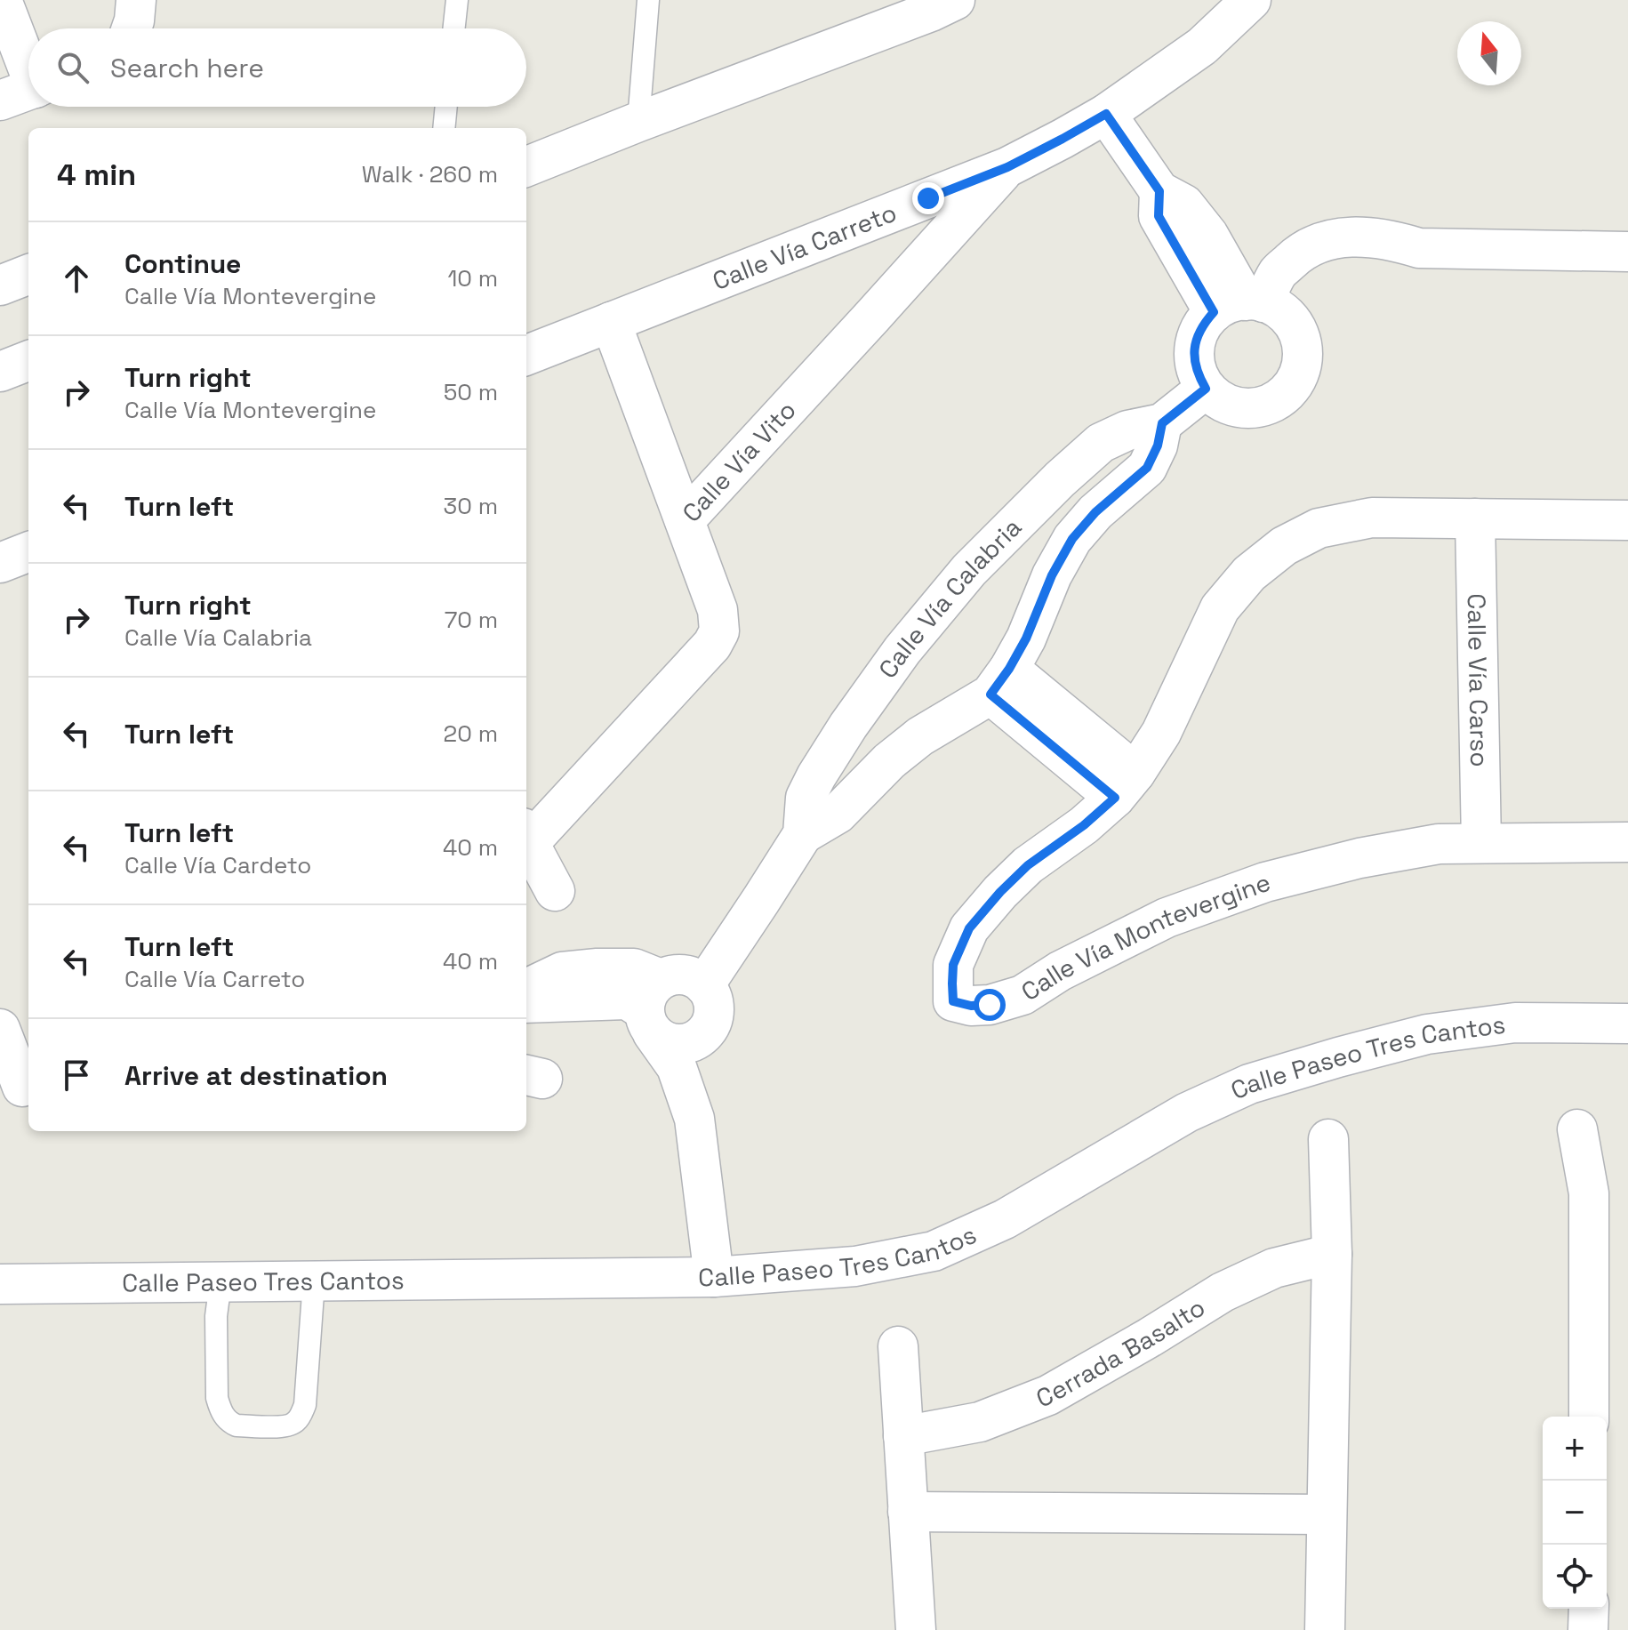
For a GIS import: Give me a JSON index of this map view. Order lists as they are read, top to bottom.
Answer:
{
  "streets": {
    "street": [
      "Calle Vía Carreto",
      "Calle Vía Vito",
      "Calle Vía Calabria",
      "Calle Vía Carso",
      "Calle Vía Montevergine",
      "Calle Paseo Tres Cantos",
      "Cerrada Basalto"
    ]
  },
  "crossings": [
    ["Calle Vía Carreto", "Calle Vía Vito"],
    ["Calle Vía Carso", "Calle Vía Montevergine"]
  ],
  "north": "top",
  "page": {
    "search": "Search here",
    "heading": ["4 min", "Walk · 260 m"],
    "list": [
      ["Continue", "Calle Vía Montevergine", "10 m"],
      ["Turn right", "Calle Vía Montevergine", "50 m"],
      ["Turn left", "30 m"],
      ["Turn right", "Calle Vía Calabria", "70 m"],
      ["Turn left", "20 m"],
      ["Turn left", "Calle Vía Cardeto", "40 m"],
      ["Turn left", "Calle Vía Carreto", "40 m"],
      "Arrive at destination"
    ],
    "map_buttons": ["+", "−"]
  }
}
